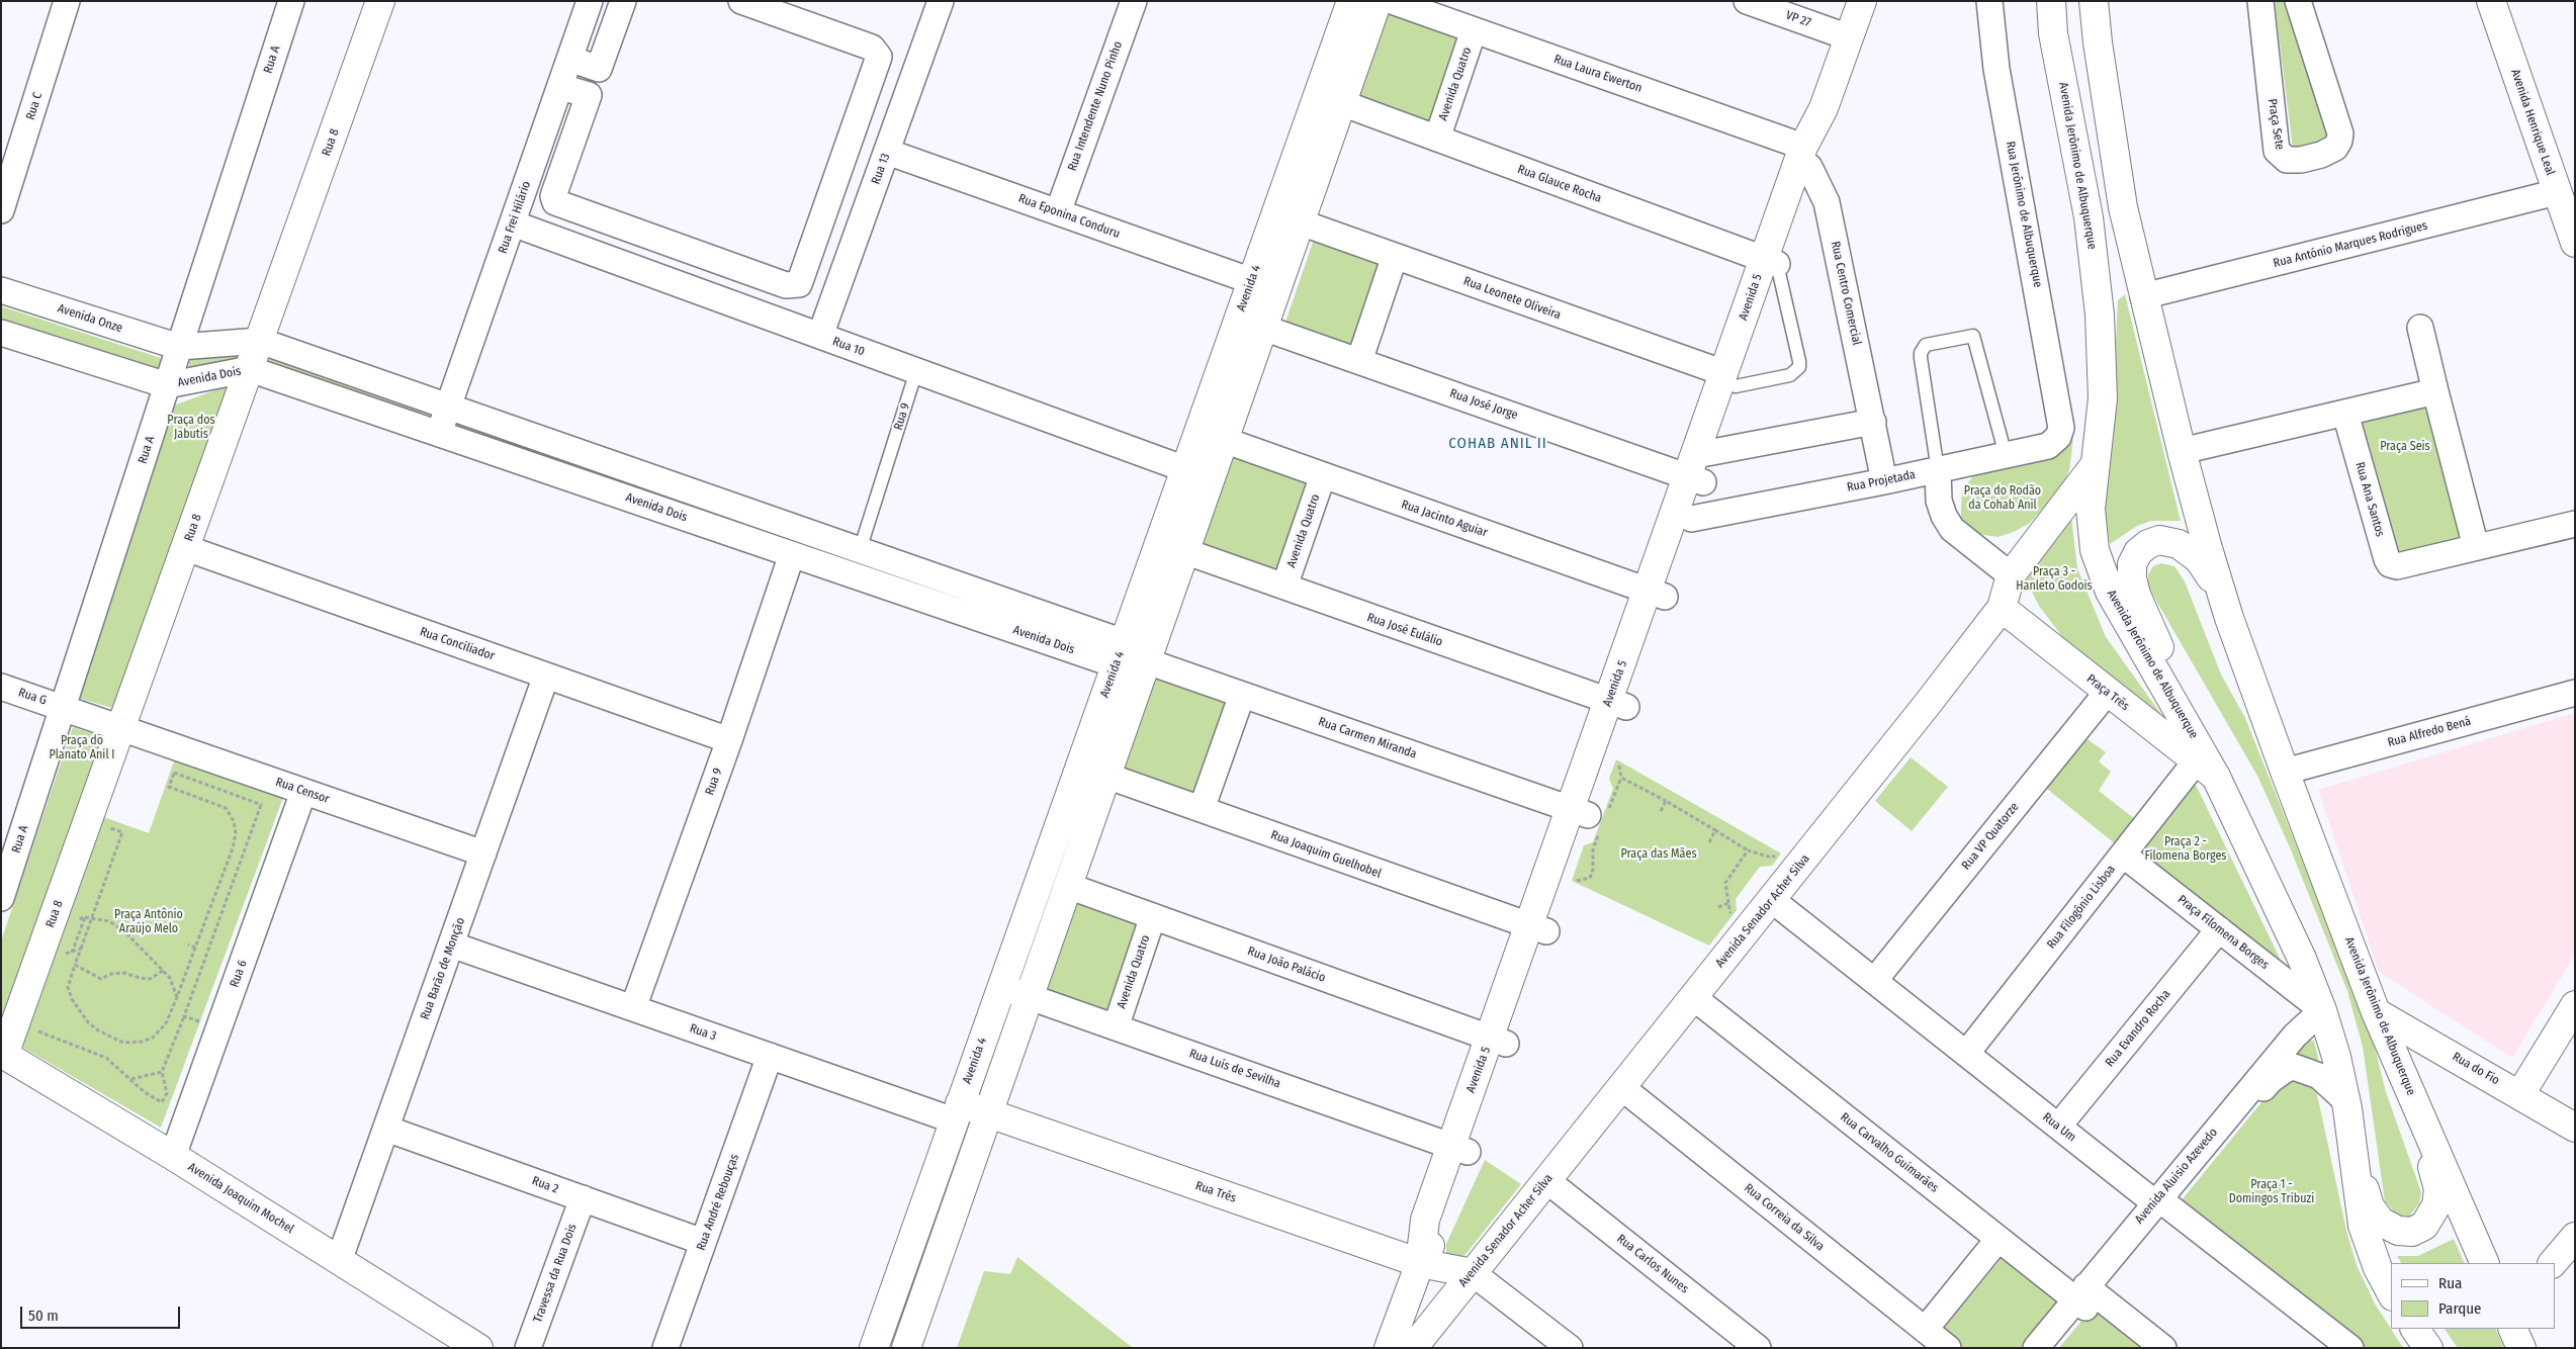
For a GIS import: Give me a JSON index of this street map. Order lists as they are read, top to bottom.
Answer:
{
  "streets": {
    "main road": [
      "Avenida Henrique Leal",
      "Rua 8",
      "Avenida Jerônimo de Albuquerque",
      "Avenida 4",
      "Avenida 5",
      "Praça Três",
      "Avenida Senador Acher Silva",
      "Rua do Fio",
      "Rua Três",
      "Avenida Joaquim Mochel"
    ],
    "street": [
      "VP 27",
      "Rua A",
      "Rua Laura Ewerton",
      "Avenida Quatro",
      "Rua C",
      "Rua Intendente Nuno Pinho",
      "Praça Sete",
      "Rua 13",
      "Rua Glauce Rocha",
      "Rua Jerônimo de Albuquerque",
      "Rua Eponina Conduru",
      "Rua Frei Hilário",
      "Rua António Marques Rodrigues",
      "Rua Centro Comercial",
      "Rua Leonete Oliveira",
      "Avenida Onze",
      "Rua 10",
      "Avenida Dois",
      "Rua José Jorge",
      "Rua 9",
      "Rua Projetada",
      "Rua Ana Santos",
      "Rua Jacinto Aguiar",
      "Rua José Eulálio",
      "Rua Conciliador",
      "Rua G",
      "Rua Alfredo Bená",
      "Rua Carmen Miranda",
      "Rua Censor",
      "Rua VP Quatorze",
      "Rua Joaquim Guelhobel",
      "Rua Filogônio Lisboa",
      "Praça Filomena Borges",
      "Rua João Palácio",
      "Rua Barão de Monção",
      "Rua 6",
      "Rua Evandro Rocha",
      "Rua 3",
      "Rua Luís de Sevilha",
      "Rua Um",
      "Rua Carvalho Guimarães",
      "Avenida Aluisio Azevedo",
      "Rua 2",
      "Rua André Rebouças",
      "Rua Correia da Silva",
      "Rua Carlos Nunes",
      "Travessa da Rua Dois"
    ]
  },
  "crossings": [
    ["VP 27", "Avenida 5"],
    ["Rua A", "Avenida Onze"],
    ["Rua A", "Avenida Dois"],
    ["Rua A", "Rua G"],
    ["Rua Laura Ewerton", "Avenida Quatro"],
    ["Rua Laura Ewerton", "Rua Centro Comercial"],
    ["Rua Laura Ewerton", "Avenida 5"],
    ["Avenida Quatro", "Rua Glauce Rocha"],
    ["Avenida Quatro", "Rua Jacinto Aguiar"],
    ["Avenida Quatro", "Rua José Eulálio"],
    ["Avenida Quatro", "Rua João Palácio"],
    ["Avenida Quatro", "Rua Luís de Sevilha"],
    ["Rua Intendente Nuno Pinho", "Rua Eponina Conduru"],
    ["Avenida Henrique Leal", "Rua António Marques Rodrigues"],
    ["Rua 8", "Avenida Dois"],
    ["Rua 8", "Rua Conciliador"],
    ["Rua 8", "Rua G"],
    ["Rua 8", "Rua Censor"],
    ["Rua 8", "Avenida Joaquim Mochel"],
    ["Avenida Jerônimo de Albuquerque", "Rua António Marques Rodrigues"],
    ["Avenida Jerônimo de Albuquerque", "Praça Três"],
    ["Avenida Jerônimo de Albuquerque", "Rua Alfredo Bená"],
    ["Avenida Jerônimo de Albuquerque", "Rua Filogônio Lisboa"],
    ["Avenida Jerônimo de Albuquerque", "Avenida Senador Acher Silva"],
    ["Avenida Jerônimo de Albuquerque", "Praça Filomena Borges"],
    ["Avenida Jerônimo de Albuquerque", "Rua do Fio"],
    ["Avenida Jerônimo de Albuquerque", "Avenida Aluisio Azevedo"],
    ["Rua 13", "Rua Eponina Conduru"],
    ["Rua 13", "Rua 10"],
    ["Rua Glauce Rocha", "Avenida 4"],
    ["Rua Glauce Rocha", "Avenida 5"],
    ["Rua Jerônimo de Albuquerque", "Rua Projetada"],
    ["Rua Eponina Conduru", "Avenida 4"],
    ["Rua Frei Hilário", "Rua 10"],
    ["Rua Frei Hilário", "Avenida Dois"],
    ["Avenida 4", "Rua Leonete Oliveira"],
    ["Avenida 4", "Rua 10"],
    ["Avenida 4", "Avenida Dois"],
    ["Avenida 4", "Rua José Jorge"],
    ["Avenida 4", "Rua Jacinto Aguiar"],
    ["Avenida 4", "Rua José Eulálio"],
    ["Avenida 4", "Rua Carmen Miranda"],
    ["Avenida 4", "Rua Joaquim Guelhobel"],
    ["Avenida 4", "Rua João Palácio"],
    ["Avenida 4", "Rua 3"],
    ["Avenida 4", "Rua Luís de Sevilha"],
    ["Avenida 4", "Rua Três"],
    ["Rua Centro Comercial", "Avenida 5"],
    ["Rua Centro Comercial", "Rua Projetada"],
    ["Avenida 5", "Rua Leonete Oliveira"],
    ["Avenida 5", "Rua José Jorge"],
    ["Avenida 5", "Rua Projetada"],
    ["Avenida 5", "Rua Jacinto Aguiar"],
    ["Avenida 5", "Rua José Eulálio"],
    ["Avenida 5", "Rua Carmen Miranda"],
    ["Avenida 5", "Rua Joaquim Guelhobel"],
    ["Avenida 5", "Rua João Palácio"],
    ["Avenida 5", "Rua Luís de Sevilha"],
    ["Avenida 5", "Rua Três"],
    ["Avenida Onze", "Avenida Dois"],
    ["Rua 10", "Rua 9"],
    ["Avenida Dois", "Rua 9"],
    ["Avenida Dois", "Rua Carmen Miranda"],
    ["Rua 9", "Rua Conciliador"],
    ["Rua 9", "Rua 3"],
    ["Rua Conciliador", "Rua Barão de Monção"],
    ["Praça Três", "Rua VP Quatorze"],
    ["Praça Três", "Rua Filogônio Lisboa"],
    ["Praça Três", "Avenida Senador Acher Silva"],
    ["Rua G", "Rua Censor"],
    ["Rua Censor", "Rua Barão de Monção"],
    ["Rua Censor", "Rua 6"],
    ["Rua VP Quatorze", "Rua Um"],
    ["Rua Filogônio Lisboa", "Praça Filomena Borges"],
    ["Rua Filogônio Lisboa", "Rua Um"],
    ["Avenida Senador Acher Silva", "Rua Um"],
    ["Avenida Senador Acher Silva", "Rua Carvalho Guimarães"],
    ["Avenida Senador Acher Silva", "Rua Três"],
    ["Avenida Senador Acher Silva", "Rua Correia da Silva"],
    ["Avenida Senador Acher Silva", "Rua Carlos Nunes"],
    ["Praça Filomena Borges", "Rua Evandro Rocha"],
    ["Praça Filomena Borges", "Avenida Aluisio Azevedo"],
    ["Rua Barão de Monção", "Rua 3"],
    ["Rua Barão de Monção", "Rua 2"],
    ["Rua Barão de Monção", "Avenida Joaquim Mochel"],
    ["Rua 6", "Avenida Joaquim Mochel"],
    ["Rua Evandro Rocha", "Rua Um"],
    ["Rua 3", "Rua Três"],
    ["Rua 3", "Rua André Rebouças"],
    ["Rua Um", "Avenida Aluisio Azevedo"],
    ["Rua Carvalho Guimarães", "Avenida Aluisio Azevedo"],
    ["Rua 2", "Rua André Rebouças"],
    ["Rua 2", "Travessa da Rua Dois"]
  ],
  "districts": ["COHAB ANIL II"],
  "parks": [
    "Praça dos Jabutis",
    "Praça Seis",
    "Praça do Rodão da Cohab Anil",
    "Praça 3 - Hanleto Godois",
    "Praça do Planato Anil I",
    "Praça 2 - Filomena Borges",
    "Praça das Mães",
    "Praça Antônio Araújo Melo",
    "Praça 1 - Domingos Tribuzi"
  ],
  "legend": ["Rua", "Parque"],
  "scale_bar": "50 m"
}
